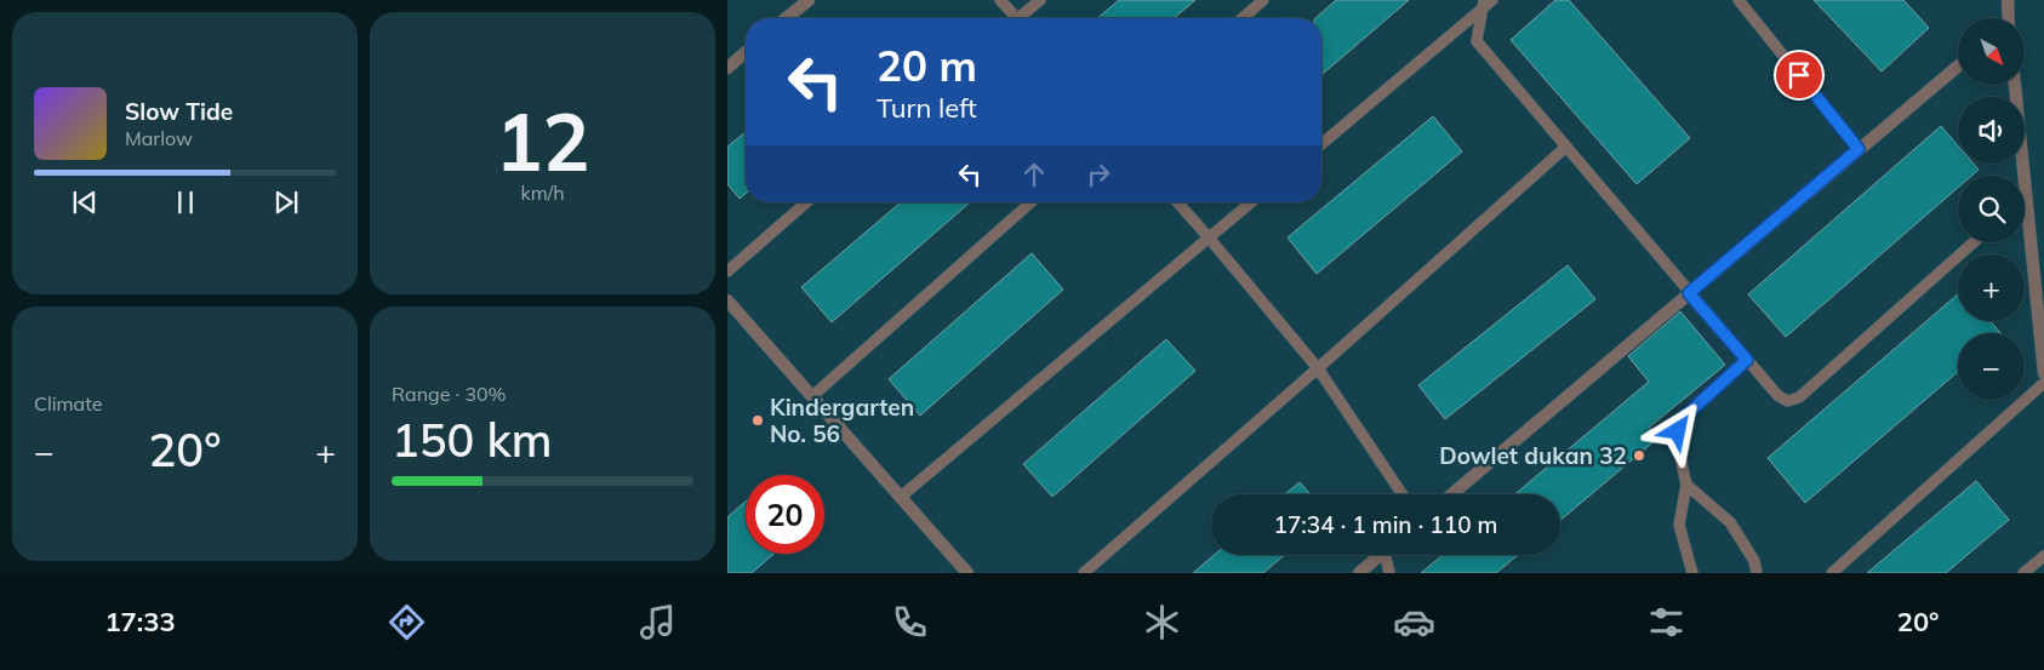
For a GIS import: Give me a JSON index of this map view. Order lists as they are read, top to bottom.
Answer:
{
  "places": ["Kindergarten No. 56", "Dowlet dukan 32"],
  "north": "bottom right",
  "page": {
    "tile": [
      ["12", "km/h"],
      "Climate",
      ["Range · 30%", "150 km"]
    ],
    "map_buttons": ["+", "−"],
    "turn": ["20 m", "Turn left"],
    "song": ["Slow Tide", "Marlow"],
    "heat": ["−", "20°", "+"],
    "limit": "20",
    "trip": "17:34 · 1 min · 110 m",
    "tabs": ["17:33", "20°"]
  }
}
